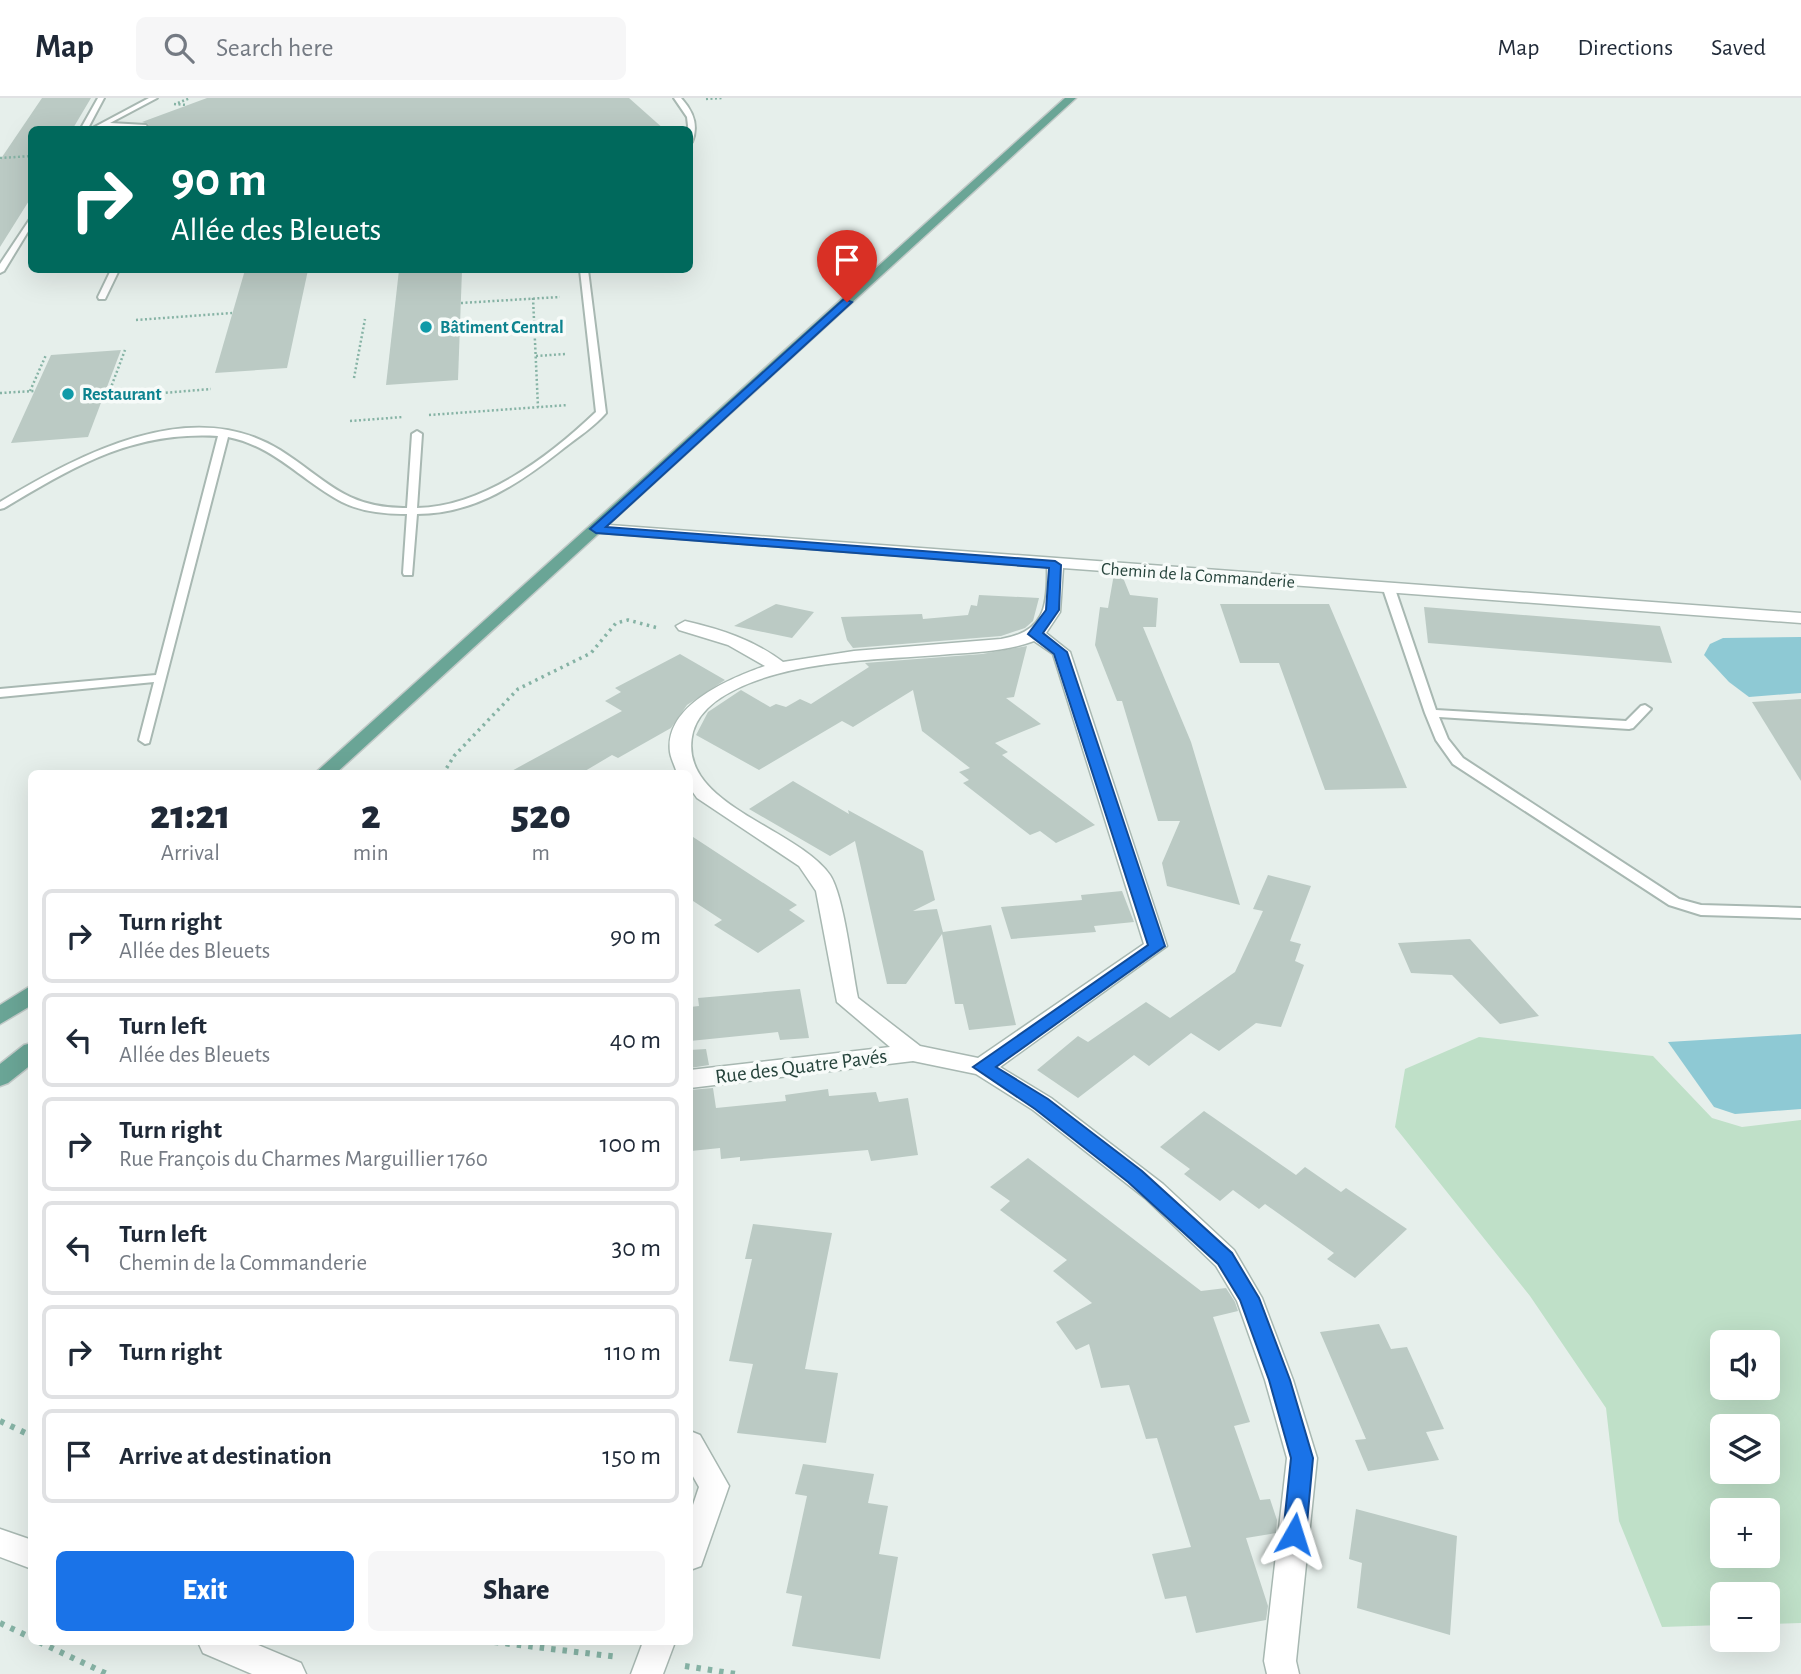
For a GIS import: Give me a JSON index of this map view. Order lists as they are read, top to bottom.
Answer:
{
  "streets": {
    "street": ["Chemin de la Commanderie", "Rue des Quatre Pavés"]
  },
  "places": ["Bâtiment Central", "Restaurant"],
  "page": {
    "header": "Map",
    "search": "Search here",
    "nav": ["Map", "Directions", "Saved"],
    "turn": ["90 m", "Allée des Bleuets"],
    "eta": [
      "21:21",
      "Arrival",
      "2",
      "min",
      "520",
      "m"
    ],
    "list": [
      {
        "name": "Turn right",
        "note": "Allée des Bleuets",
        "value": "90 m"
      },
      {
        "name": "Turn left",
        "note": "Allée des Bleuets",
        "value": "40 m"
      },
      {
        "name": "Turn right",
        "note": "Rue François du Charmes Marguillier 1760",
        "value": "100 m"
      },
      {
        "name": "Turn left",
        "note": "Chemin de la Commanderie",
        "value": "30 m"
      },
      {
        "name": "Turn right",
        "value": "110 m"
      },
      {
        "name": "Arrive at destination",
        "value": "150 m"
      }
    ],
    "map_buttons": ["+", "−"],
    "buttons": ["Exit", "Share"]
  }
}
